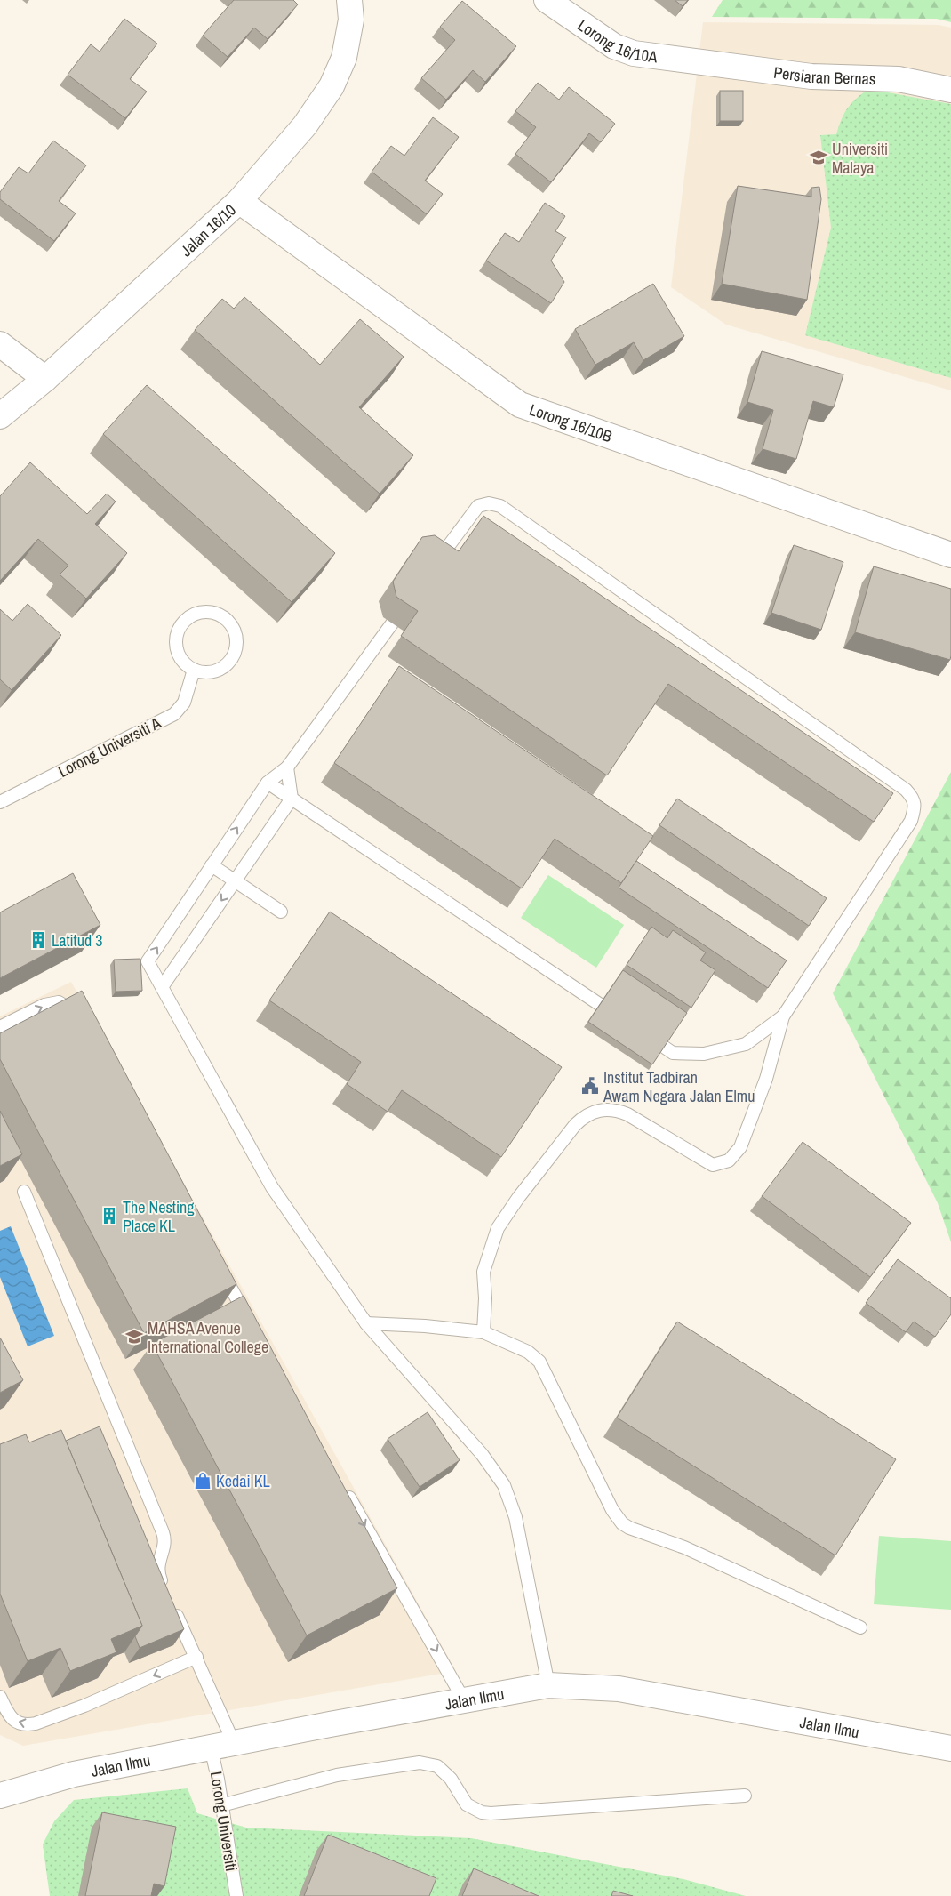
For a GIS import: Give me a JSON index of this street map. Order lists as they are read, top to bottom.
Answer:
{
  "streets": {
    "street": [
      "Lorong 16/10A",
      "Persiaran Bernas",
      "Jalan 16/10",
      "Lorong 16/10B",
      "Jalan Ilmu"
    ],
    "lane": ["Lorong Universiti A", "Lorong Universiti"]
  },
  "crossings": [
    ["Lorong 16/10A", "Persiaran Bernas"],
    ["Jalan 16/10", "Lorong 16/10B"],
    ["Jalan Ilmu", "Lorong Universiti"]
  ],
  "places": {
    "school or university": ["Universiti Malaya", "MAHSA Avenue International College"],
    "building": ["Latitud 3", "The Nesting Place KL"],
    "public building": ["Institut Tadbiran Awam Negara Jalan Elmu"],
    "shop": ["Kedai KL"]
  }
}
